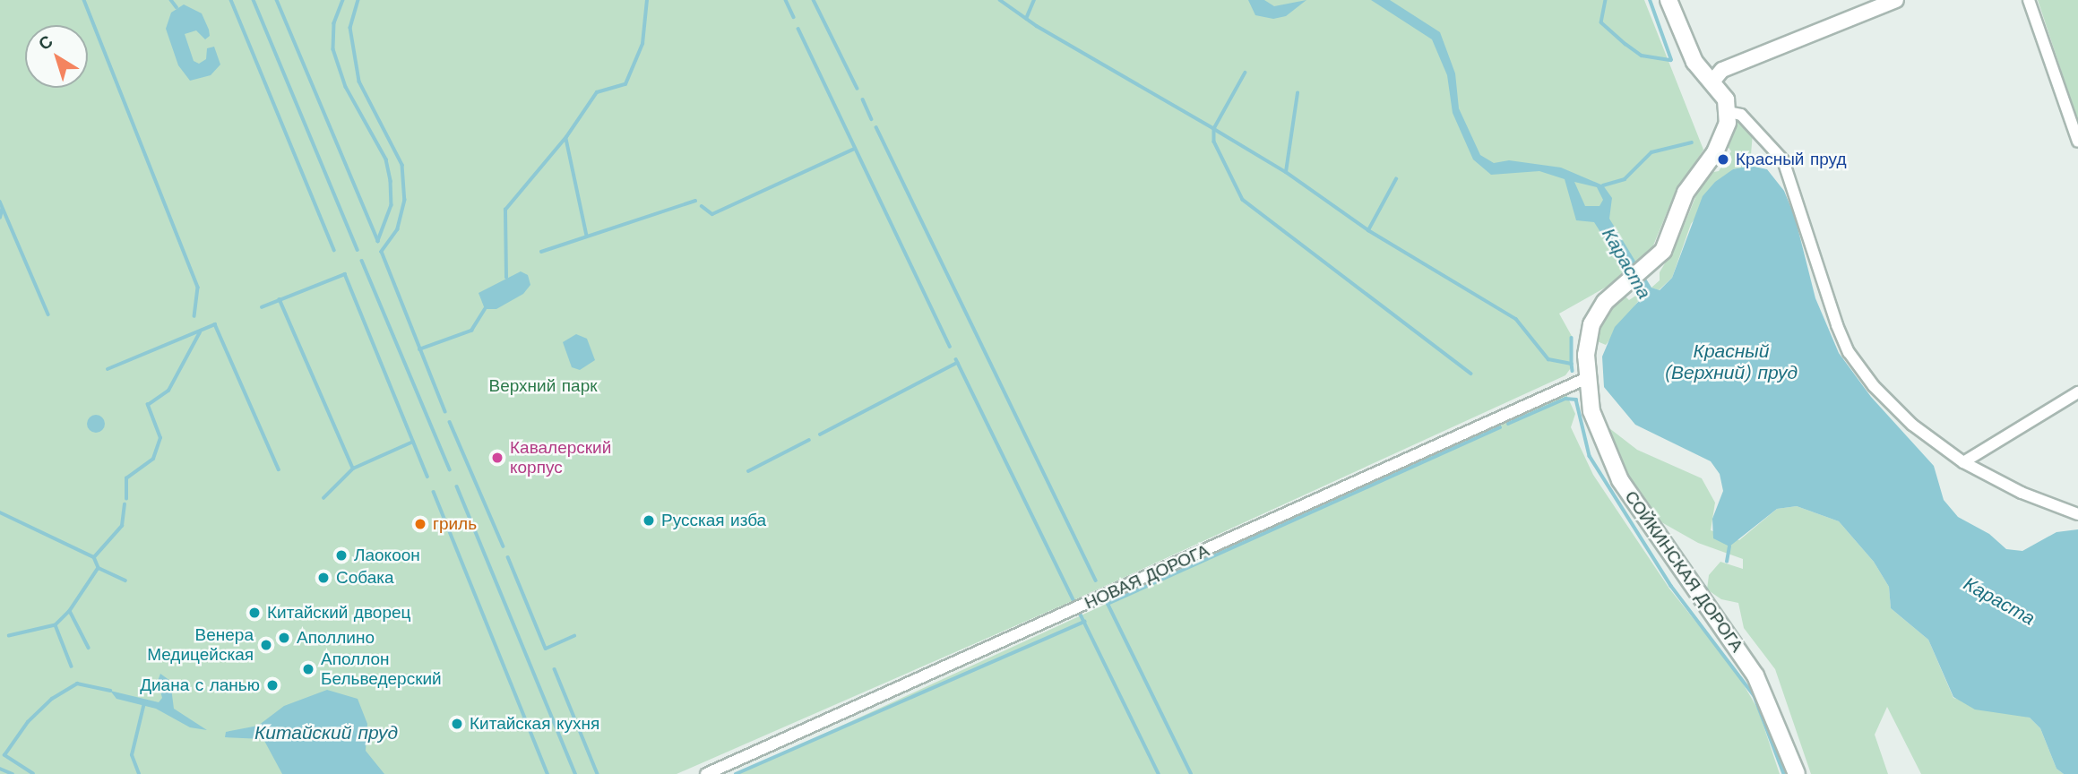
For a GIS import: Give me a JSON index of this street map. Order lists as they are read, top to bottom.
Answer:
{
  "streets": {
    "main road": ["СОЙКИНСКАЯ ДОРОГА"],
    "street": ["НОВАЯ ДОРОГА"]
  },
  "crossings": [
    ["СОЙКИНСКАЯ ДОРОГА", "НОВАЯ ДОРОГА"]
  ],
  "water": ["Караста", "Красный (Верхний) пруд", "Китайский пруд"],
  "parks": ["Верхний парк"],
  "places": [
    "Красный пруд",
    "Кавалерский корпус",
    "Русская изба",
    "гриль",
    "Лаокоон",
    "Собака",
    "Китайский дворец",
    "Аполлино",
    "Венера Медицейская",
    "Аполлон Бельведерский",
    "Диана с ланью",
    "Китайская кухня"
  ],
  "north": "top left"
}
